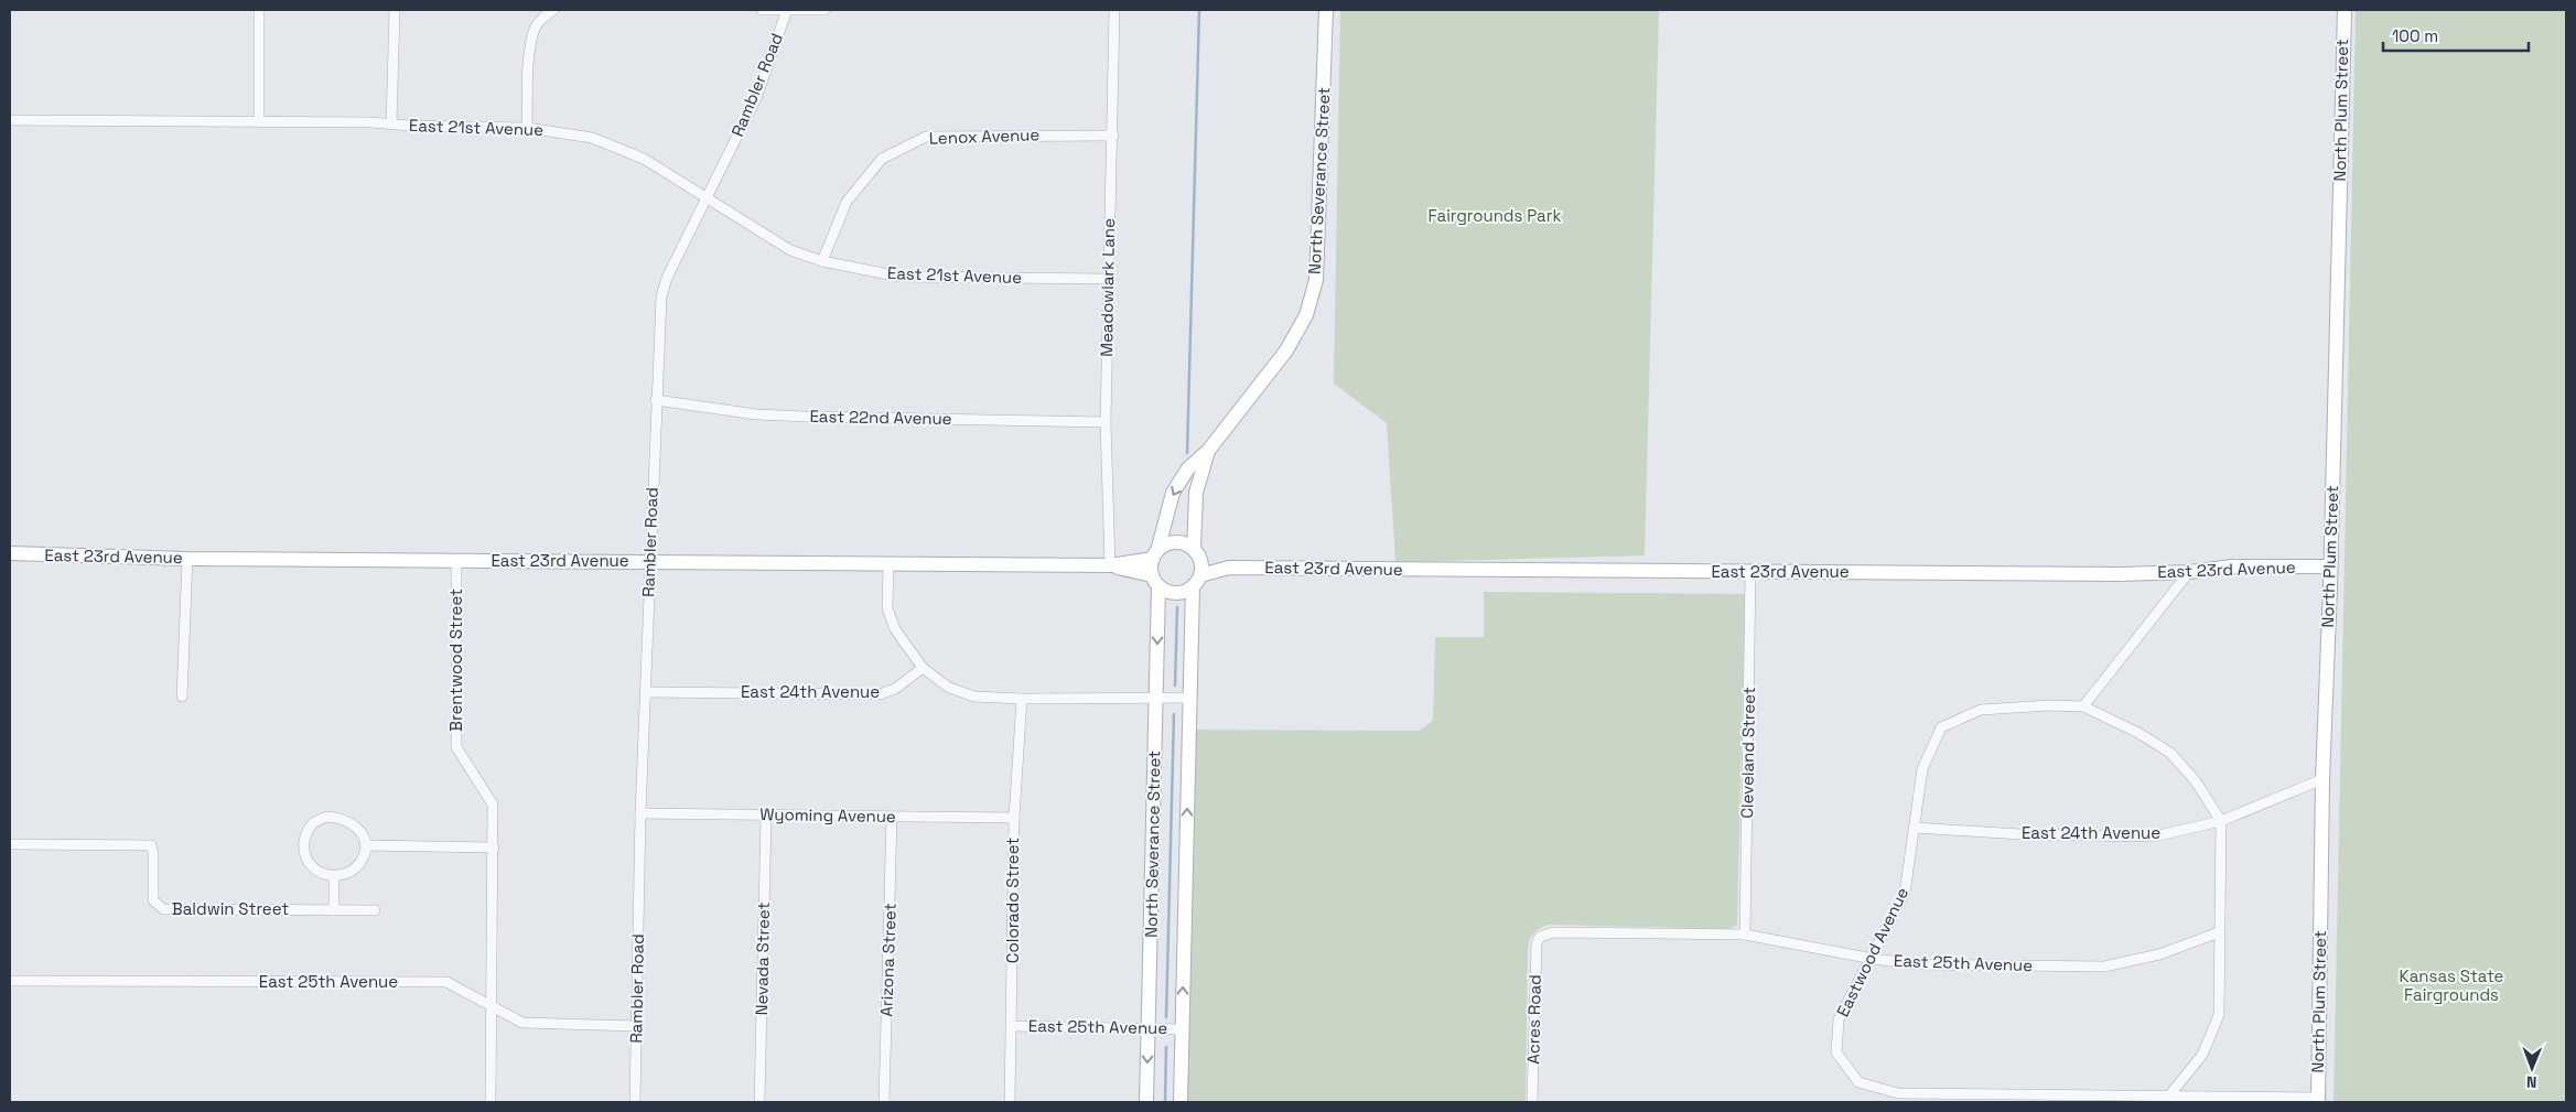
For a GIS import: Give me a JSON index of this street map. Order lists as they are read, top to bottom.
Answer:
{
  "streets": {
    "street": [
      "Rambler Road",
      "North Plum Street",
      "East 21st Avenue",
      "Lenox Avenue",
      "North Severance Street",
      "Meadowlark Lane",
      "East 22nd Avenue",
      "East 23rd Avenue",
      "Brentwood Street",
      "East 24th Avenue",
      "Cleveland Street",
      "Wyoming Avenue",
      "Colorado Street",
      "Baldwin Street",
      "Eastwood Avenue",
      "Nevada Street",
      "Arizona Street",
      "East 25th Avenue",
      "Acres Road"
    ]
  },
  "crossings": [
    ["Rambler Road", "East 21st Avenue"],
    ["Rambler Road", "East 22nd Avenue"],
    ["Rambler Road", "East 23rd Avenue"],
    ["Rambler Road", "East 24th Avenue"],
    ["Rambler Road", "Wyoming Avenue"],
    ["Rambler Road", "East 25th Avenue"],
    ["North Plum Street", "East 23rd Avenue"],
    ["North Plum Street", "East 24th Avenue"],
    ["North Plum Street", "Eastwood Avenue"],
    ["East 21st Avenue", "Lenox Avenue"],
    ["East 21st Avenue", "Meadowlark Lane"],
    ["Lenox Avenue", "Meadowlark Lane"],
    ["North Severance Street", "East 23rd Avenue"],
    ["North Severance Street", "East 25th Avenue"],
    ["Meadowlark Lane", "East 22nd Avenue"],
    ["Meadowlark Lane", "East 23rd Avenue"],
    ["East 23rd Avenue", "Brentwood Street"],
    ["East 23rd Avenue", "Cleveland Street"],
    ["Brentwood Street", "East 25th Avenue"],
    ["East 24th Avenue", "Eastwood Avenue"],
    ["Cleveland Street", "East 25th Avenue"],
    ["Wyoming Avenue", "Colorado Street"],
    ["Wyoming Avenue", "Nevada Street"],
    ["Wyoming Avenue", "Arizona Street"],
    ["Colorado Street", "East 25th Avenue"],
    ["Eastwood Avenue", "East 25th Avenue"],
    ["East 25th Avenue", "Acres Road"]
  ],
  "parks": ["Fairgrounds Park", "Kansas State Fairgrounds"],
  "scale_bar": "100 m",
  "north": "bottom"
}
